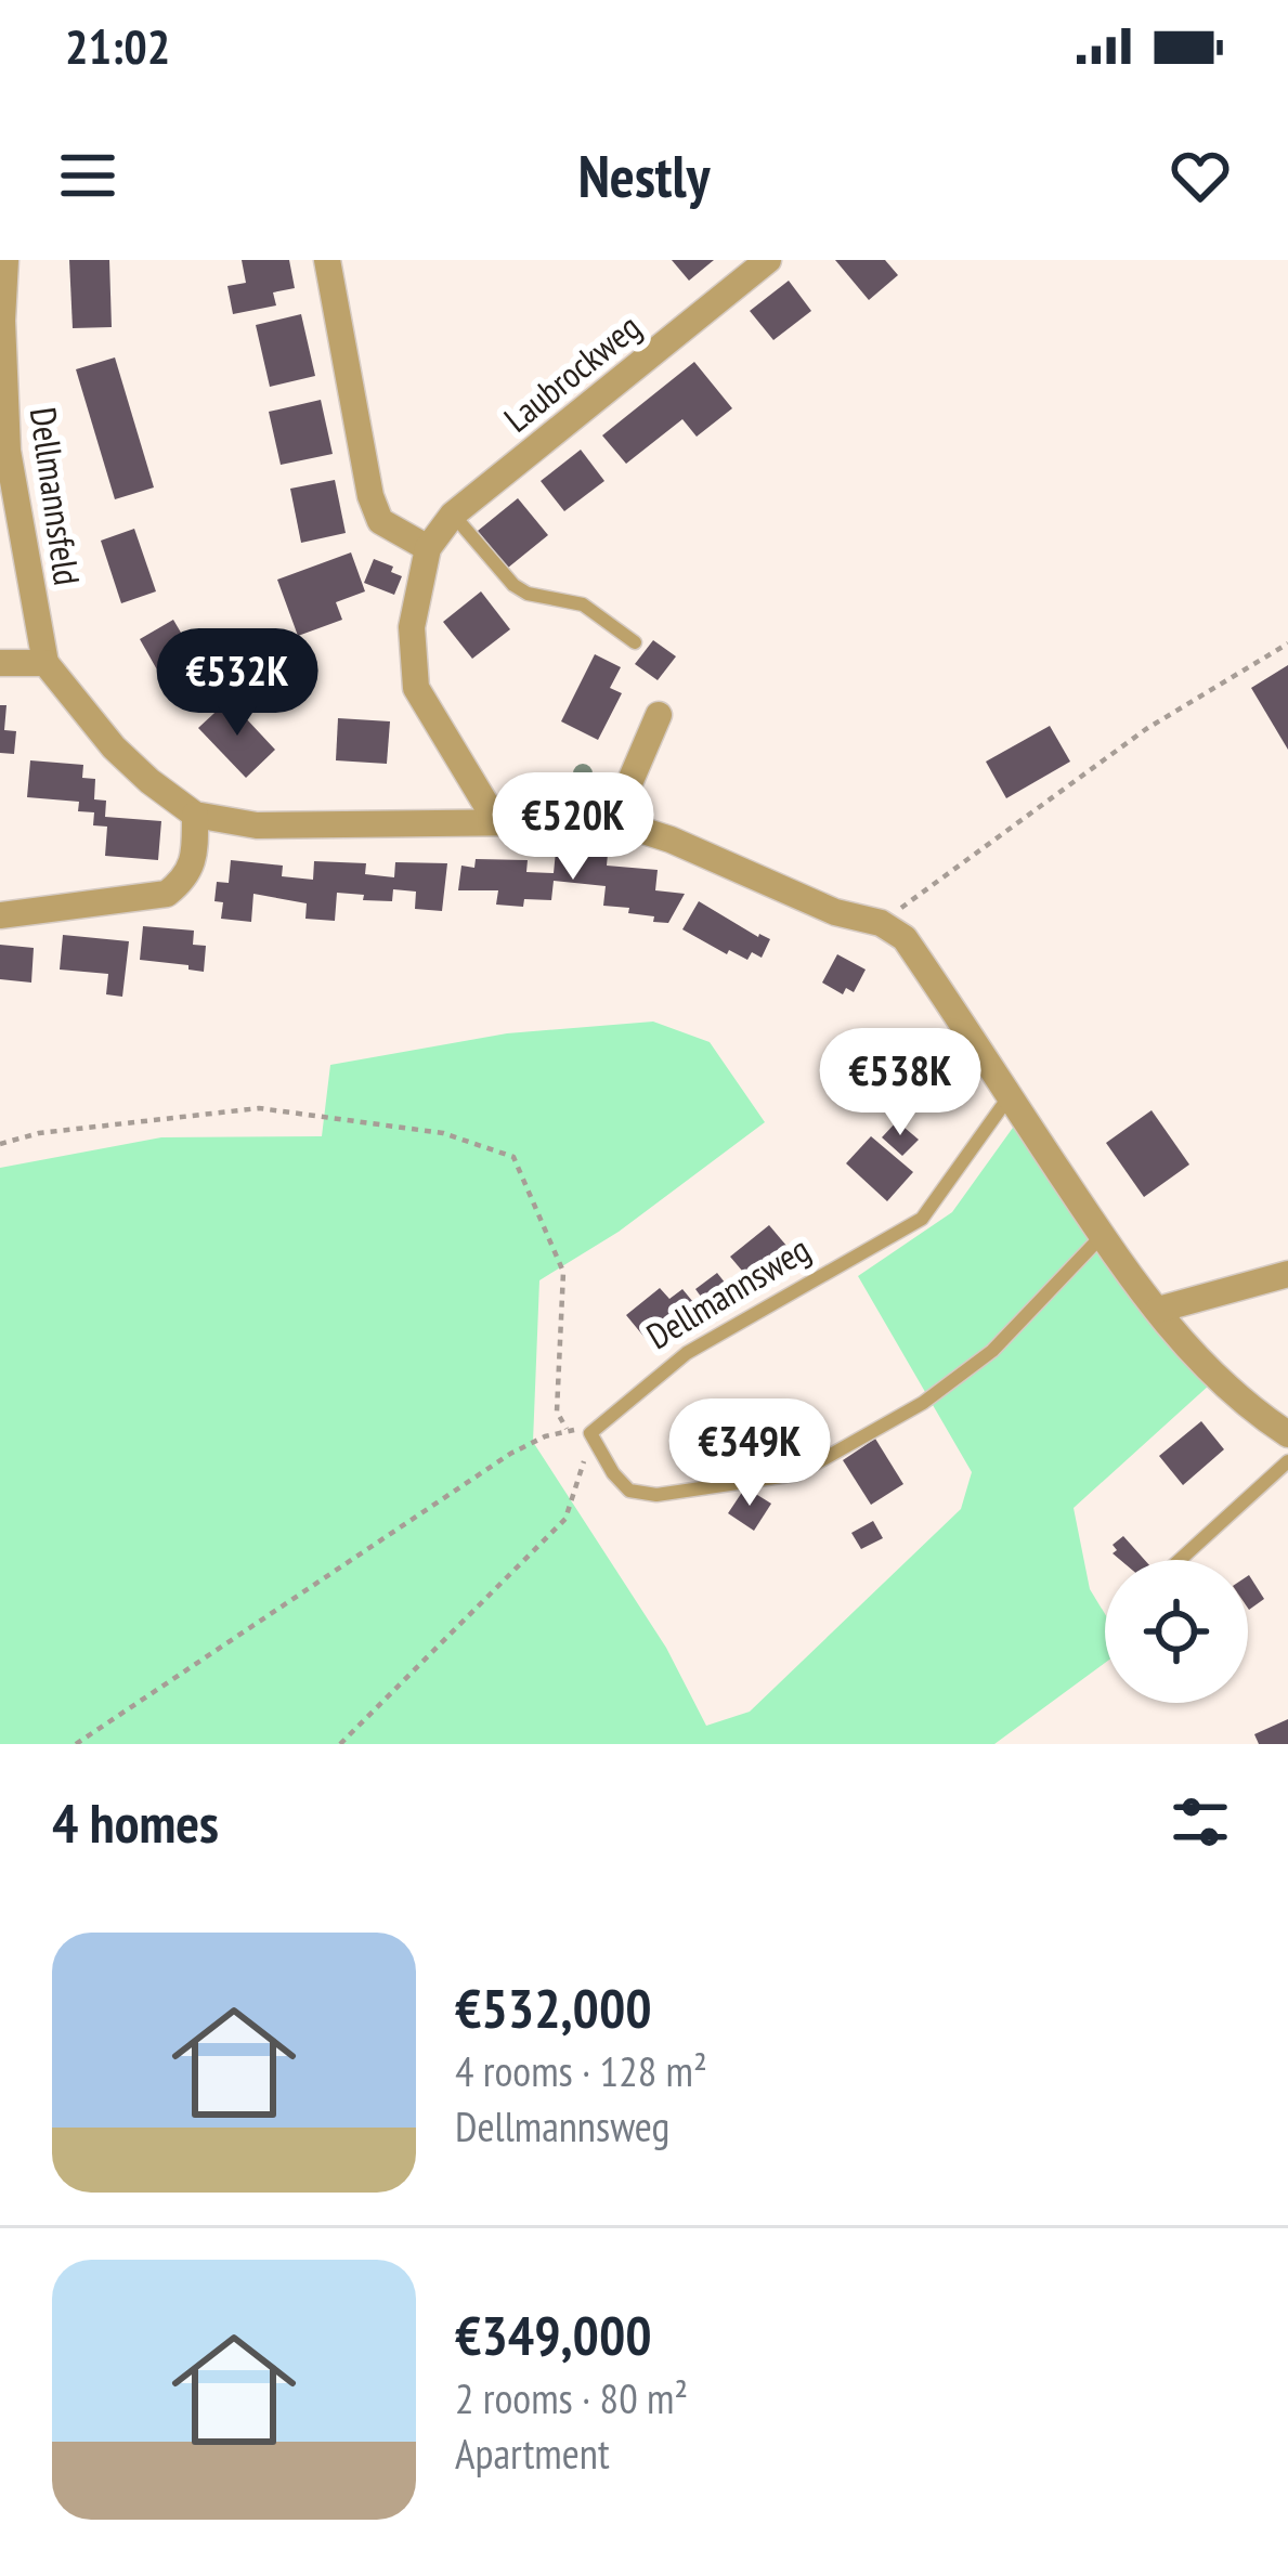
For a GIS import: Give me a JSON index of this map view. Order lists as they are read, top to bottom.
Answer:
{
  "streets": {
    "street": ["Laubrockweg", "Dellmannsfeld"],
    "lane": ["Dellmannsweg"]
  },
  "page": {
    "status": "21:02",
    "header": "Nestly",
    "price": [
      "€532K",
      "€520K",
      "€538K",
      "€349K"
    ],
    "heading": "4 homes",
    "list": [
      {
        "name": "€532,000",
        "note": "4 rooms · 128 m² · Dellmannsweg"
      },
      {
        "name": "€349,000",
        "note": "2 rooms · 80 m² · Apartment"
      }
    ]
  }
}
